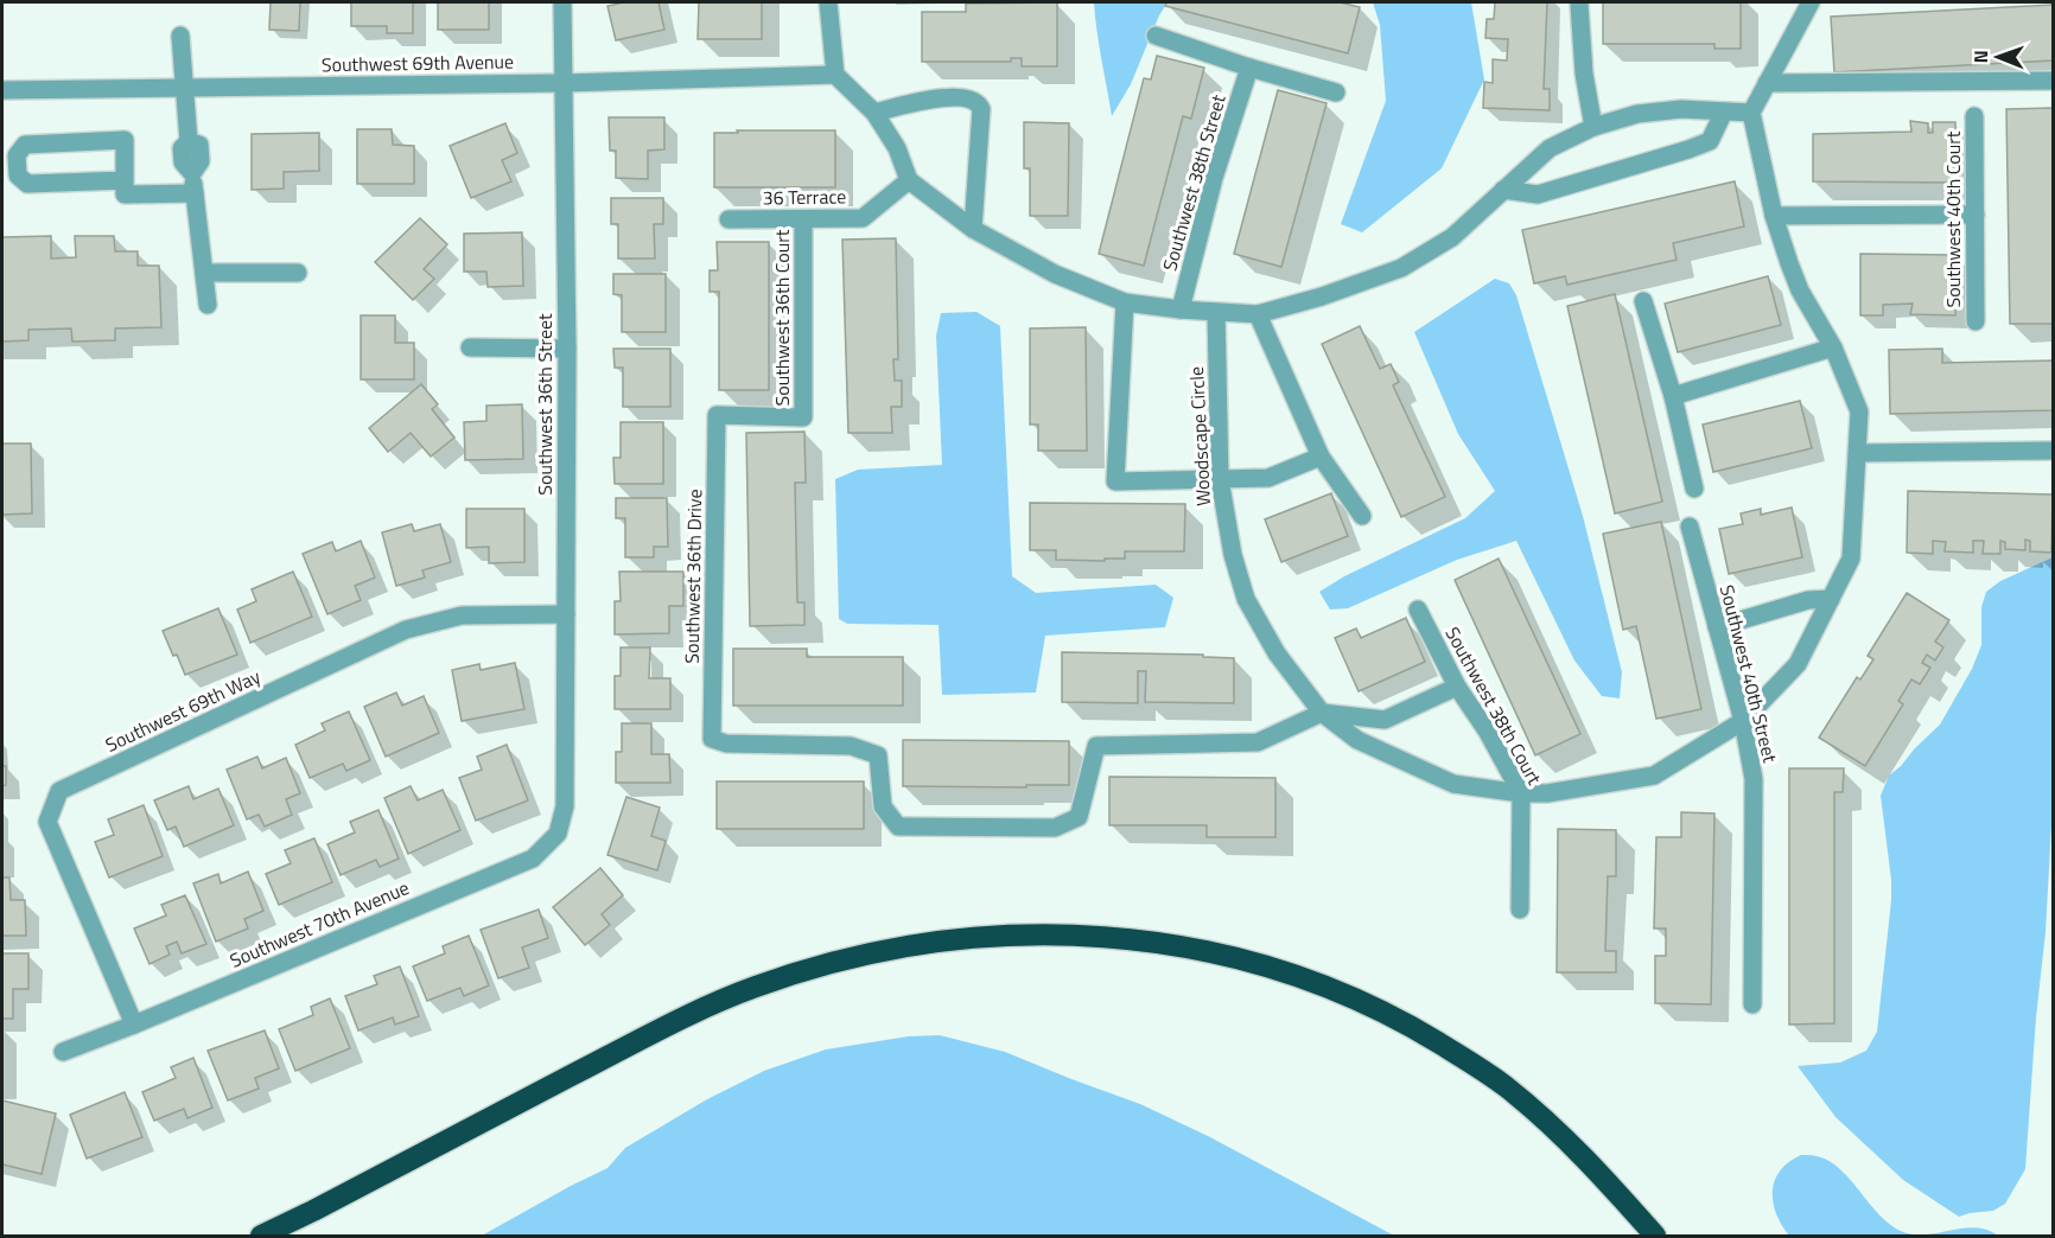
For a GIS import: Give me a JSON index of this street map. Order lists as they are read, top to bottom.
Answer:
{
  "streets": {
    "street": [
      "Southwest 69th Avenue",
      "Southwest 38th Street",
      "36 Terrace",
      "Southwest 40th Court",
      "Southwest 36th Court",
      "Southwest 36th Street",
      "Woodscape Circle",
      "Southwest 36th Drive",
      "Southwest 40th Street",
      "Southwest 38th Court",
      "Southwest 69th Way",
      "Southwest 70th Avenue"
    ]
  },
  "crossings": [
    ["Southwest 69th Avenue", "Southwest 36th Street"],
    ["36 Terrace", "Southwest 36th Court"],
    ["Southwest 36th Court", "Southwest 36th Drive"],
    ["Southwest 36th Street", "Southwest 69th Way"],
    ["Southwest 36th Street", "Southwest 70th Avenue"],
    ["Woodscape Circle", "Southwest 36th Drive"],
    ["Woodscape Circle", "Southwest 40th Street"],
    ["Woodscape Circle", "Southwest 38th Court"],
    ["Southwest 69th Way", "Southwest 70th Avenue"]
  ],
  "north": "left"
}
